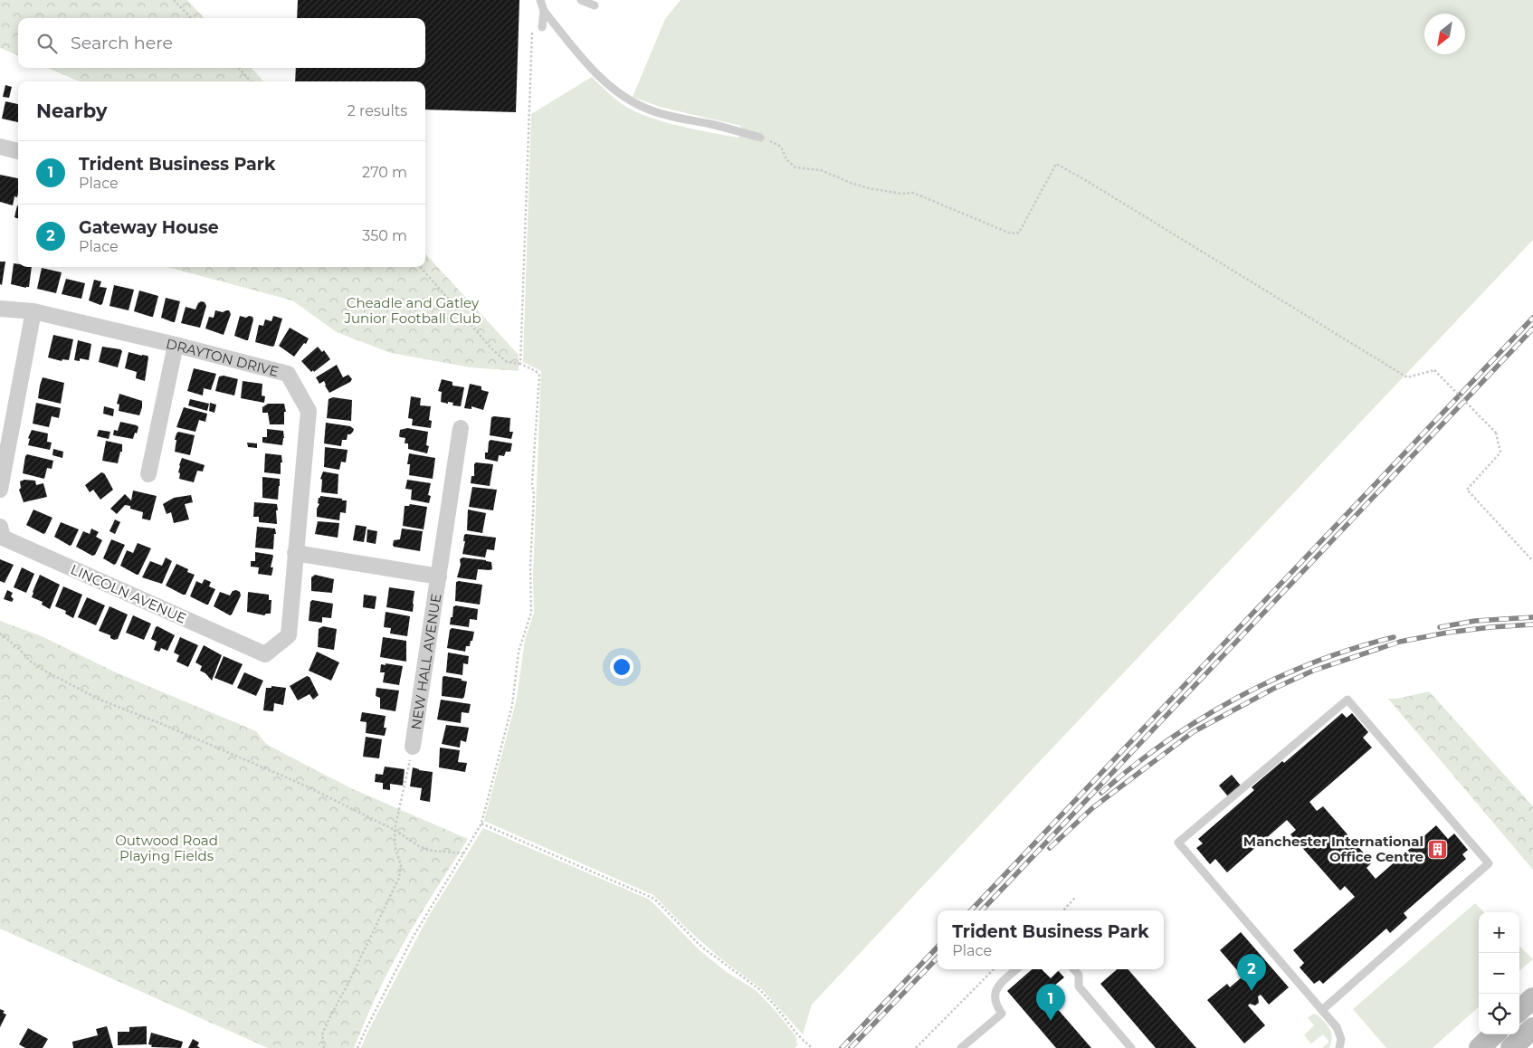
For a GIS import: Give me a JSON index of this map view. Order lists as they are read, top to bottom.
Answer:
{
  "streets": {
    "street": ["DRAYTON DRIVE", "LINCOLN AVENUE", "NEW HALL AVENUE"]
  },
  "crossings": [
    ["DRAYTON DRIVE", "LINCOLN AVENUE"],
    ["DRAYTON DRIVE", "NEW HALL AVENUE"]
  ],
  "parks": ["Cheadle and Gatley Junior Football Club", "Outwood Road Playing Fields"],
  "places": {
    "building": ["Manchester International Office Centre"]
  },
  "north": "bottom left",
  "page": {
    "search": "Search here",
    "heading": ["Nearby", "2 results"],
    "list": [
      {
        "mark": "1",
        "name": "Trident Business Park",
        "note": "Place",
        "value": "270 m"
      },
      {
        "mark": "2",
        "name": "Gateway House",
        "note": "Place",
        "value": "350 m"
      }
    ],
    "popup": ["Trident Business Park", "Place"],
    "map_buttons": ["+", "−"],
    "pins": ["2", "1"]
  }
}
